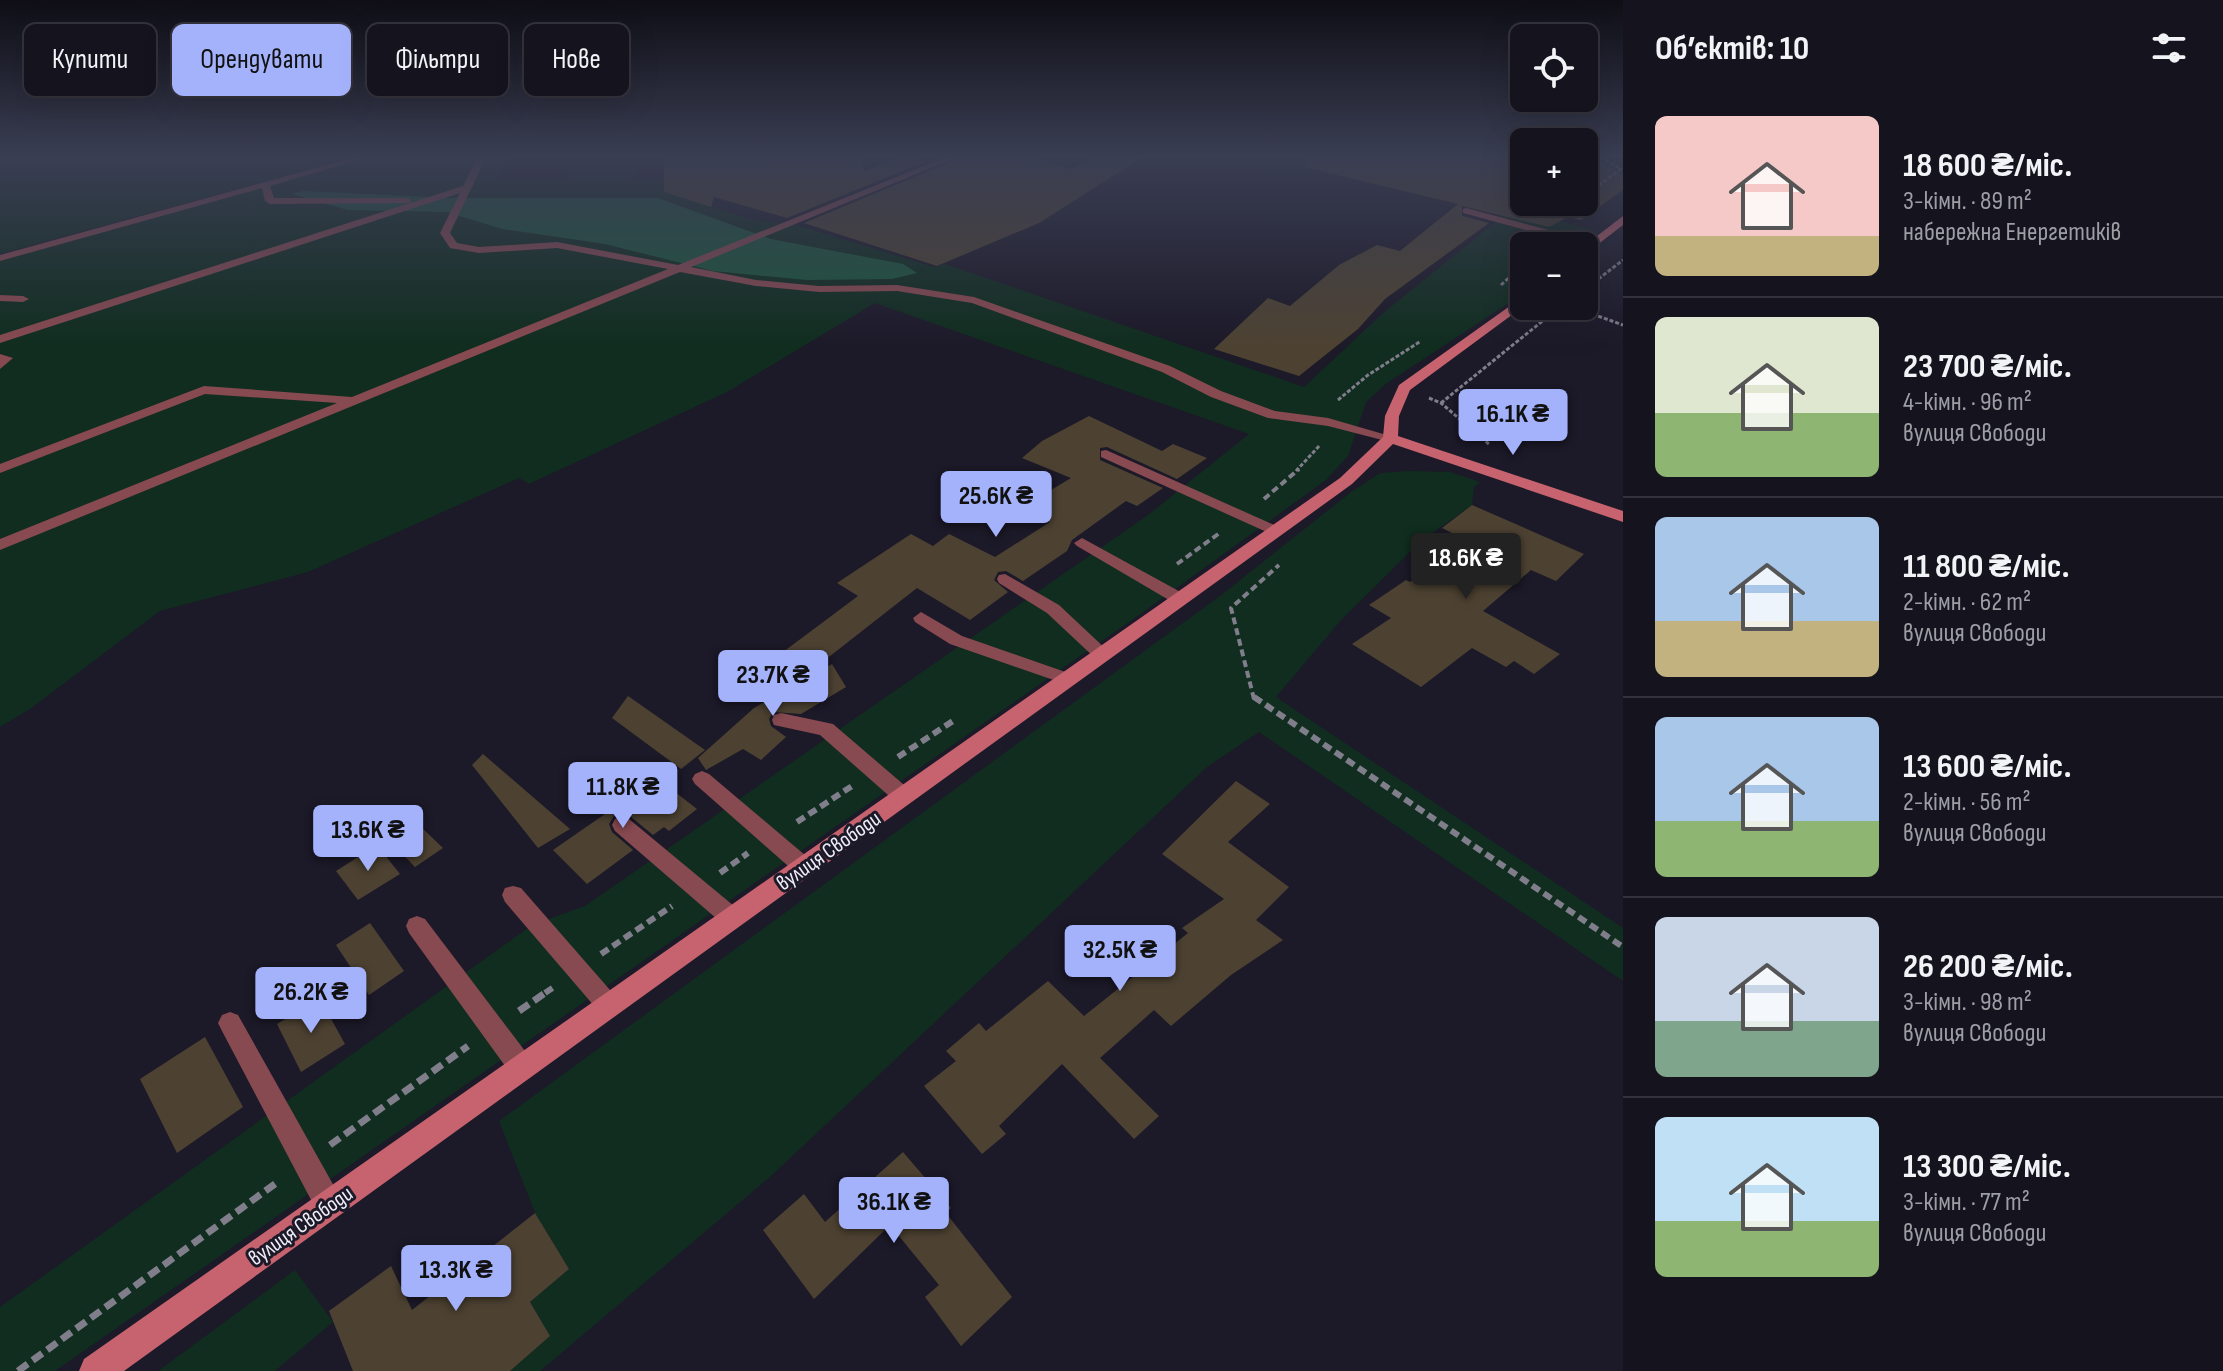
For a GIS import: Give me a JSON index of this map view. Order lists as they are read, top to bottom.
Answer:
{
  "streets": {
    "street": ["вулиця Свободи"]
  },
  "page": {
    "heading": "Об’єктів: 10",
    "map_buttons": ["+", "−"],
    "chip": [
      "Купити",
      "Орендувати",
      "Фільтри",
      "Нове"
    ],
    "list": [
      {
        "name": "18 600 ₴/міс.",
        "note": "3-кімн. · 89 m² · набережна Енергетиків"
      },
      {
        "name": "23 700 ₴/міс.",
        "note": "4-кімн. · 96 m² · вулиця Свободи"
      },
      {
        "name": "11 800 ₴/міс.",
        "note": "2-кімн. · 62 m² · вулиця Свободи"
      },
      {
        "name": "13 600 ₴/міс.",
        "note": "2-кімн. · 56 m² · вулиця Свободи"
      },
      {
        "name": "26 200 ₴/міс.",
        "note": "3-кімн. · 98 m² · вулиця Свободи"
      },
      {
        "name": "13 300 ₴/міс.",
        "note": "3-кімн. · 77 m² · вулиця Свободи"
      }
    ],
    "price": [
      "16.1K ₴",
      "25.6K ₴",
      "18.6K ₴",
      "23.7K ₴",
      "11.8K ₴",
      "13.6K ₴",
      "32.5K ₴",
      "26.2K ₴",
      "36.1K ₴",
      "13.3K ₴"
    ]
  }
}
